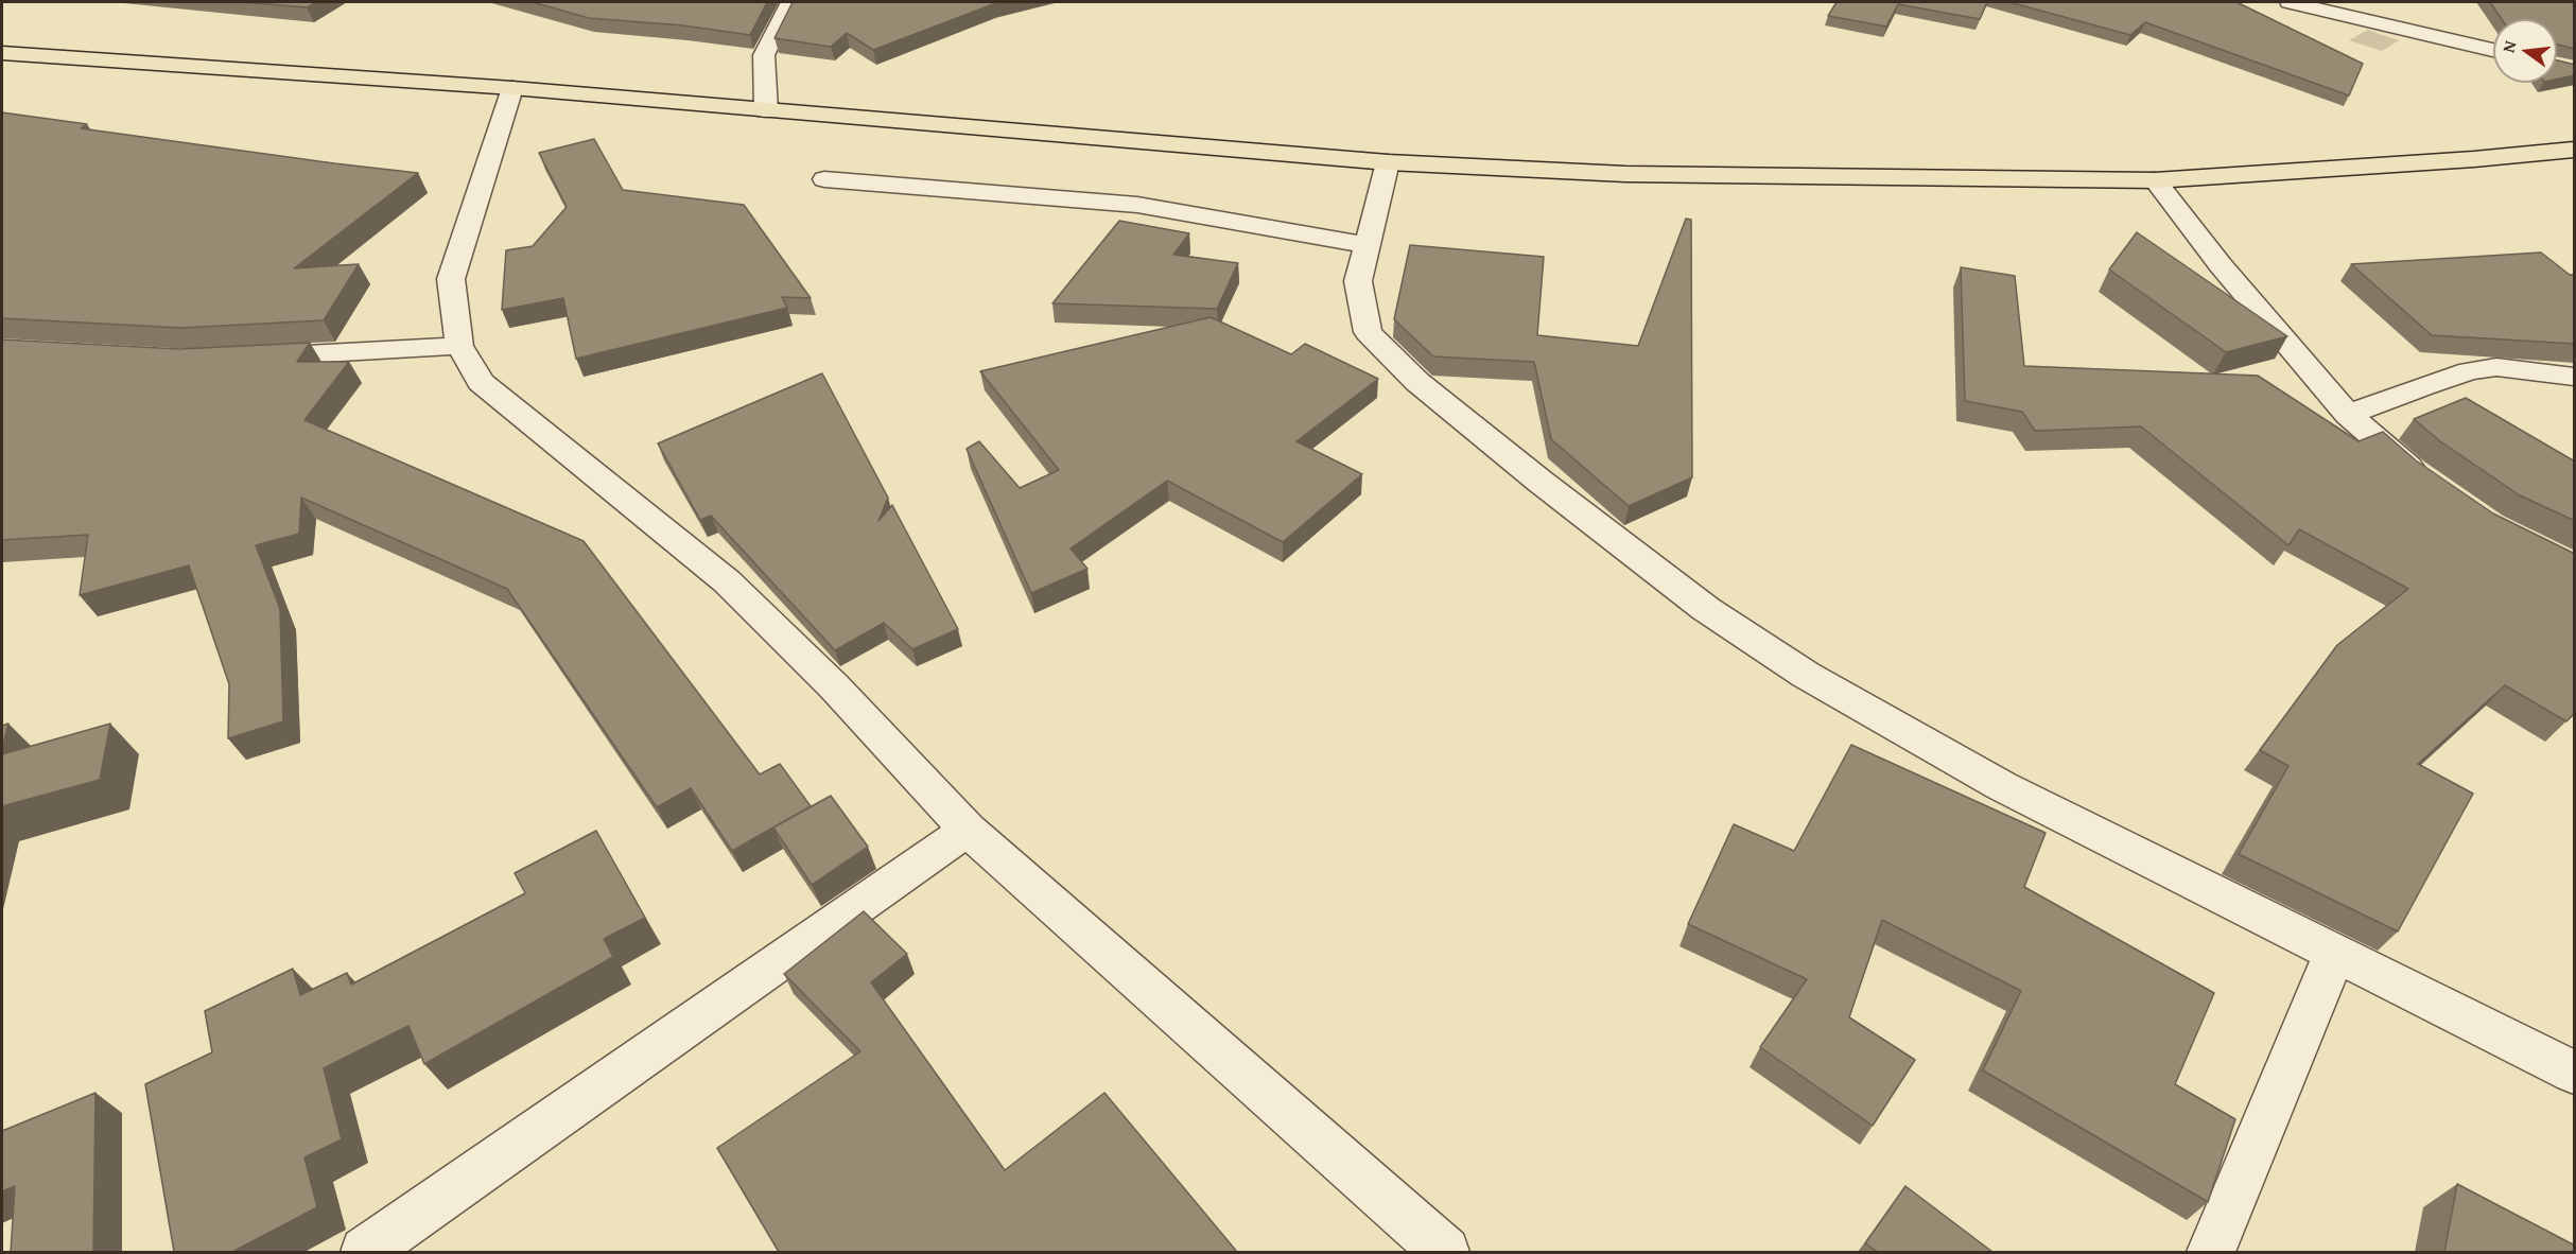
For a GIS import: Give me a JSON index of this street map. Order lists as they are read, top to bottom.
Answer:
{
  "north": "left"
}
